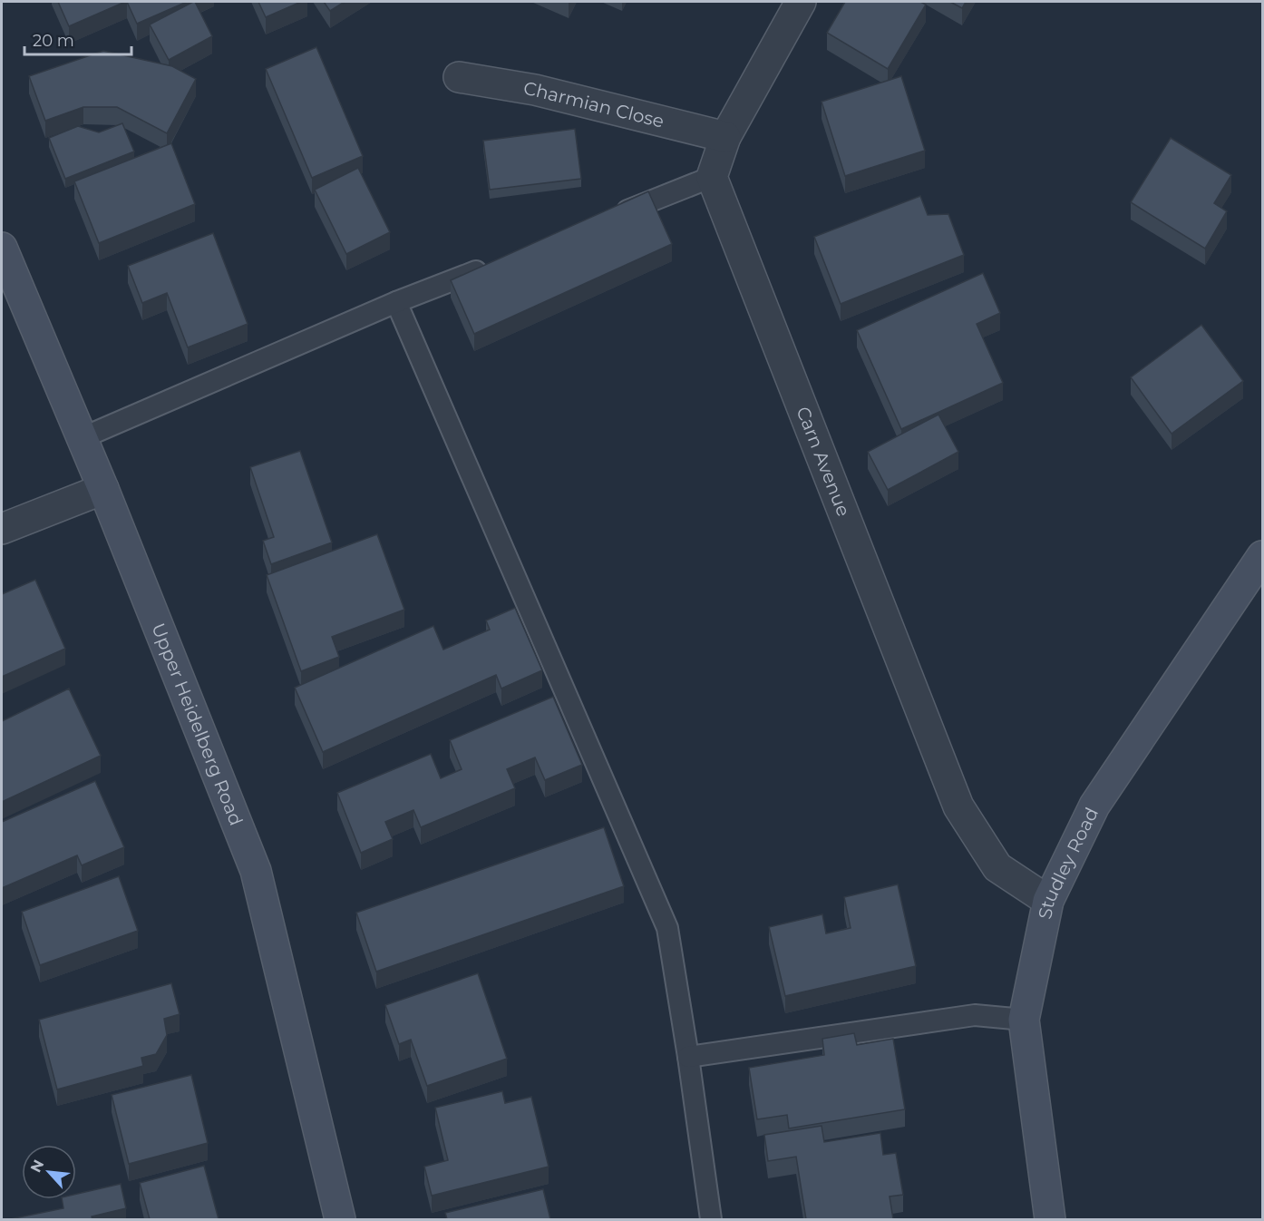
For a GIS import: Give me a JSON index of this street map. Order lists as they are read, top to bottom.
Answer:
{
  "streets": {
    "main road": ["Upper Heidelberg Road", "Studley Road"],
    "street": ["Charmian Close", "Carn Avenue"]
  },
  "crossings": [
    ["Carn Avenue", "Studley Road"]
  ],
  "scale_bar": "20 m",
  "north": "top left"
}
